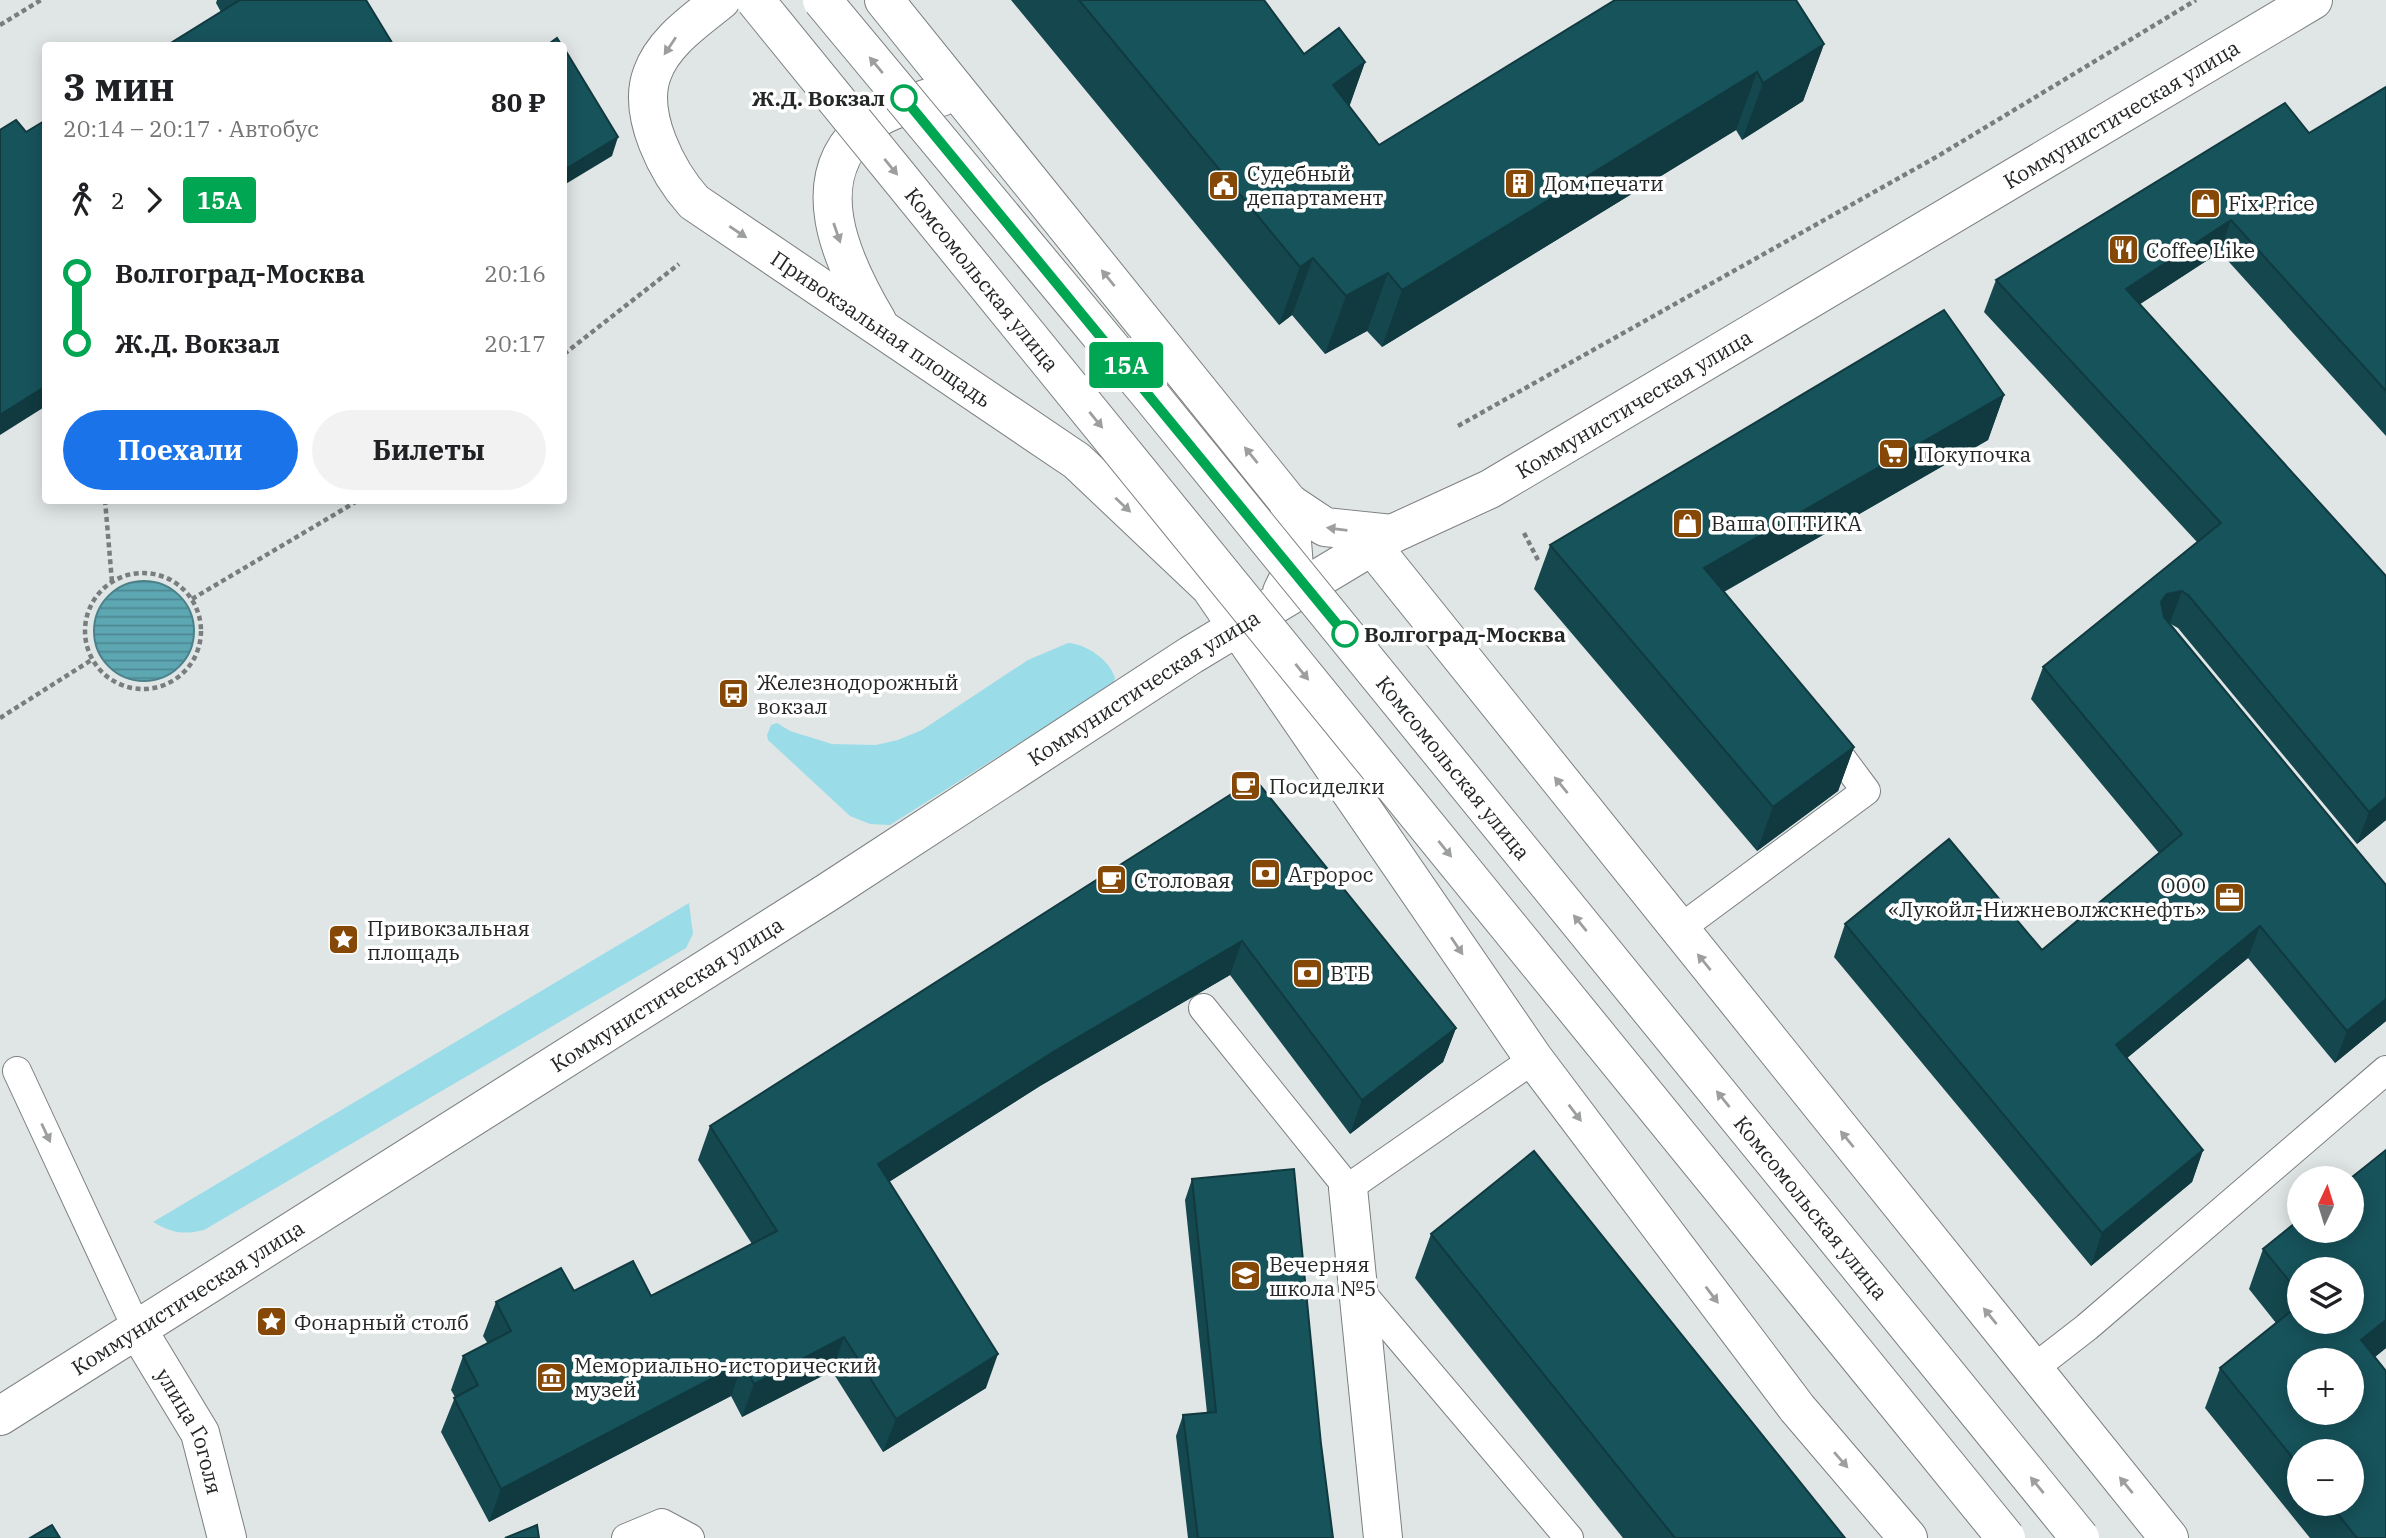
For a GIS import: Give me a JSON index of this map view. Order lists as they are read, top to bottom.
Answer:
{
  "streets": {
    "main road": [
      "Коммунистическая улица",
      "Комсомольская улица",
      "Привокзальная площадь",
      "улица Гоголя"
    ]
  },
  "crossings": [
    ["Коммунистическая улица", "Привокзальная площадь"],
    ["Коммунистическая улица", "улица Гоголя"]
  ],
  "places": {
    "other": ["Ж.Д. Вокзал", "Волгоград-Москва"],
    "building": ["Дом печати"],
    "public building": ["Судебный департамент"],
    "shop": ["Fix Price", "Ваша ОПТИКА"],
    "restaurant": ["Coffee Like"],
    "supermarket": ["Покупочка"],
    "bus stop": ["Железнодорожный вокзал"],
    "cafe": ["Посиделки", "Столовая"],
    "bank": ["Агророс", "ВТБ"],
    "office": ["ООО «Лукойл-Нижневолжскнефть»"],
    "place": ["Привокзальная площадь", "Фонарный столб"],
    "school or university": ["Вечерняя школа №5"],
    "museum": ["Мемориально-исторический музей"]
  },
  "lines": ["bus line 15А"],
  "north": "top",
  "page": {
    "on_map": "15А",
    "heading": ["3 мин", "20:14 – 20:17 · Автобус", "80 ₽"],
    "legs": ["2", "15А"],
    "list": [
      {
        "name": "Волгоград-Москва",
        "value": "20:16"
      },
      {
        "name": "Ж.Д. Вокзал",
        "value": "20:17"
      }
    ],
    "buttons": ["Поехали", "Билеты"],
    "map_buttons": ["+", "−"]
  }
}
